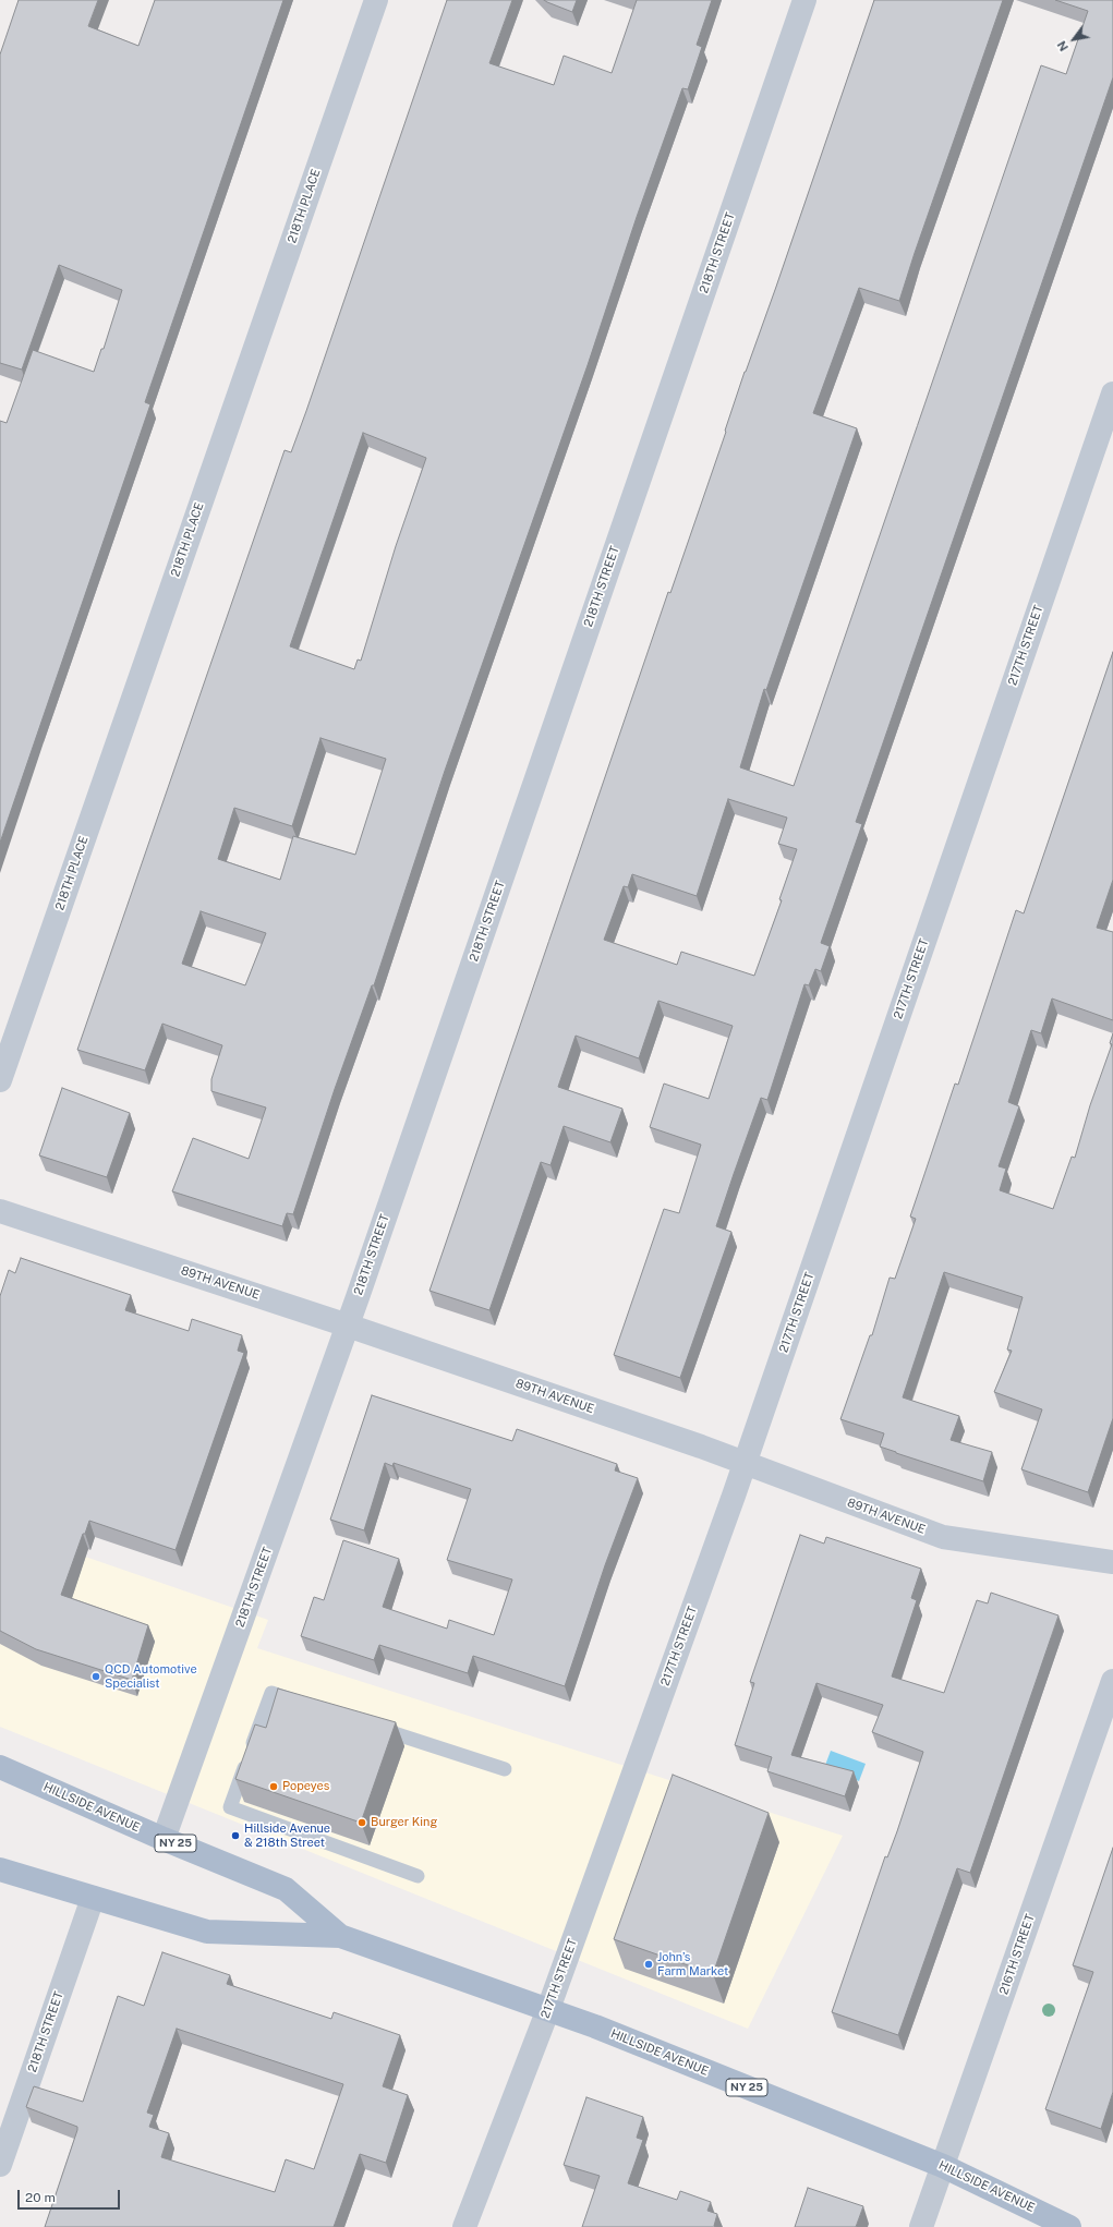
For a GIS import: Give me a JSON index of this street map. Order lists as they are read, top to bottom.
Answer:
{
  "streets": {
    "main road": ["HILLSIDE AVENUE", "NY 25"],
    "street": [
      "218TH PLACE",
      "218TH STREET",
      "217TH STREET",
      "89TH AVENUE",
      "216TH STREET"
    ]
  },
  "crossings": [
    ["218TH STREET", "89TH AVENUE"],
    ["218TH STREET", "HILLSIDE AVENUE"],
    ["217TH STREET", "89TH AVENUE"],
    ["217TH STREET", "HILLSIDE AVENUE"],
    ["HILLSIDE AVENUE", "216TH STREET"]
  ],
  "places": [
    "QCD Automotive Specialist",
    "Popeyes",
    "Burger King",
    "Hillside Avenue & 218th Street",
    "John’s Farm Market"
  ],
  "scale_bar": "20 m",
  "north": "bottom left"
}
